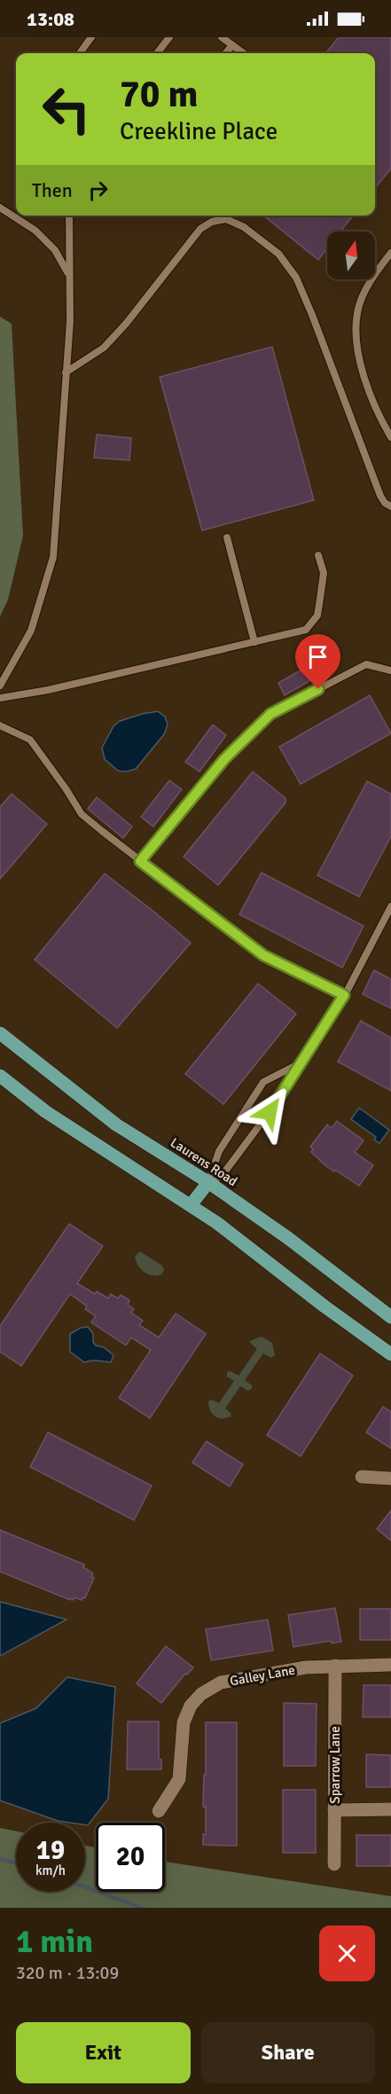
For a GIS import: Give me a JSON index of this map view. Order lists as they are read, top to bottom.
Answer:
{
  "streets": {
    "main road": ["Laurens Road"],
    "street": ["Galley Lane", "Sparrow Lane"]
  },
  "crossings": [
    ["Galley Lane", "Sparrow Lane"]
  ],
  "north": "top",
  "page": {
    "status": "13:08",
    "turn": ["70 m", "Creekline Place"],
    "then": "Then",
    "speed": "19 km/h",
    "limit": "20",
    "heading": ["1 min", "320 m · 13:09"],
    "buttons": ["Exit", "Share"]
  }
}
